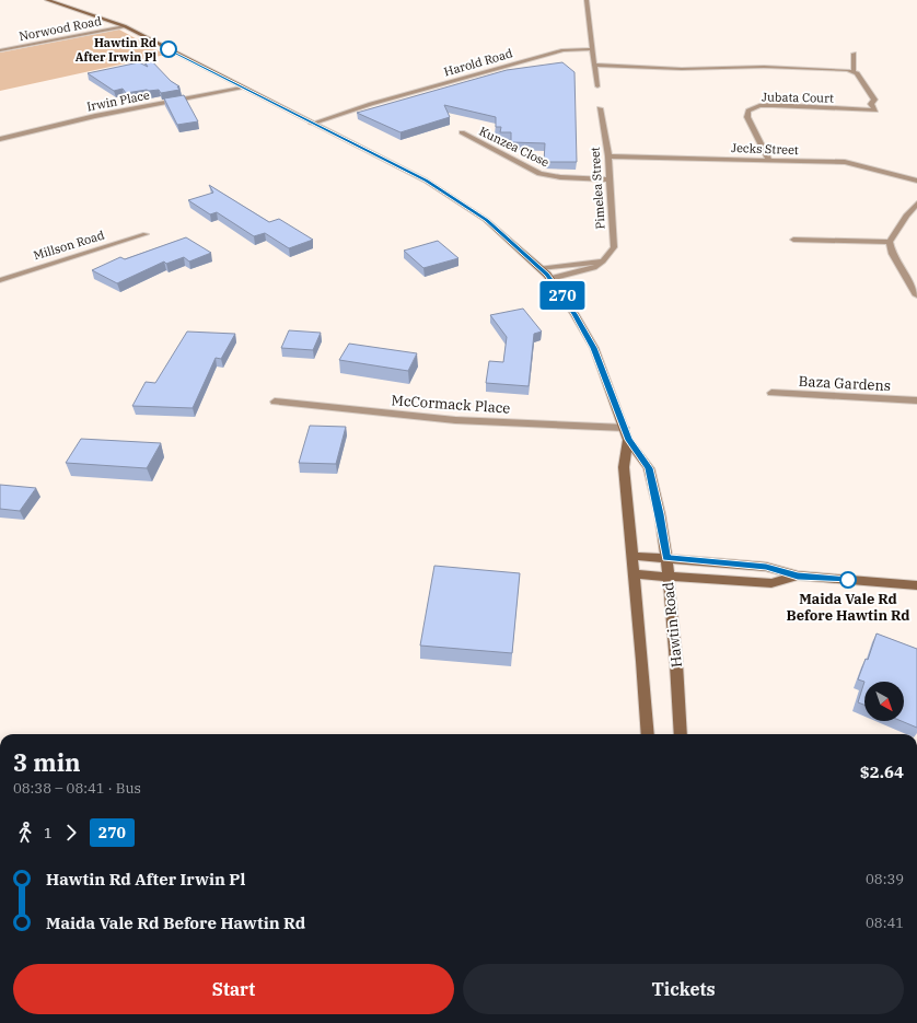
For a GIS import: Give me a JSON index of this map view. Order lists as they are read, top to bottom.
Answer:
{
  "streets": {
    "main road": ["Hawtin Road"],
    "street": [
      "Norwood Road",
      "Harold Road",
      "Jubata Court",
      "Irwin Place",
      "Kunzea Close",
      "Jecks Street",
      "Pimelea Street",
      "Millson Road",
      "Baza Gardens",
      "McCormack Place"
    ]
  },
  "crossings": [
    ["Norwood Road", "Hawtin Road"],
    ["Harold Road", "Hawtin Road"],
    ["Jubata Court", "Jecks Street"],
    ["Irwin Place", "Hawtin Road"],
    ["Kunzea Close", "Pimelea Street"],
    ["Jecks Street", "Pimelea Street"],
    ["McCormack Place", "Hawtin Road"]
  ],
  "places": ["Hawtin Rd After Irwin Pl", "Maida Vale Rd Before Hawtin Rd"],
  "lines": ["bus line 270"],
  "north": "bottom right",
  "page": {
    "on_map": "270",
    "heading": ["3 min", "08:38 – 08:41 · Bus", "$2.64"],
    "legs": ["1", "270"],
    "list": [
      {
        "name": "Hawtin Rd After Irwin Pl",
        "value": "08:39"
      },
      {
        "name": "Maida Vale Rd Before Hawtin Rd",
        "value": "08:41"
      }
    ],
    "buttons": ["Start", "Tickets"]
  }
}
